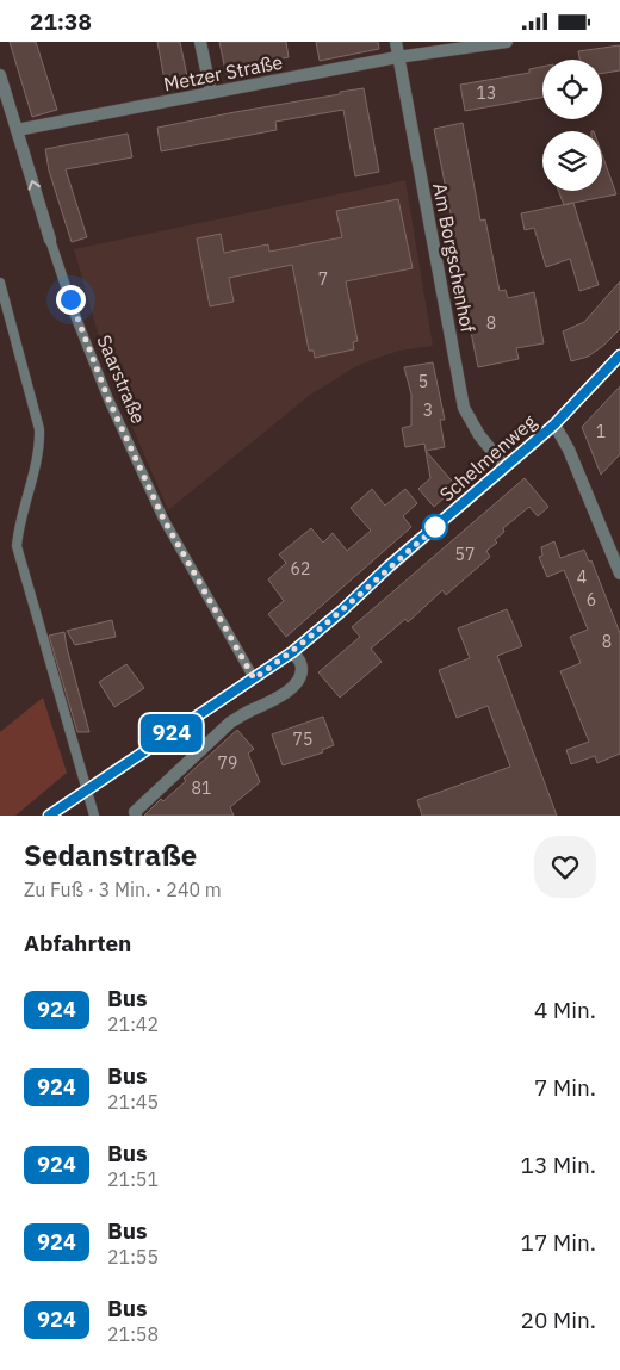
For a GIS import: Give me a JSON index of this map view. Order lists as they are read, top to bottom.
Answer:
{
  "streets": {
    "street": [
      "Metzer Straße",
      "Am Borgschenhof",
      "Saarstraße",
      "Schelmenweg"
    ]
  },
  "crossings": [
    ["Metzer Straße", "Am Borgschenhof"],
    ["Metzer Straße", "Saarstraße"],
    ["Am Borgschenhof", "Schelmenweg"],
    ["Saarstraße", "Schelmenweg"]
  ],
  "lines": ["bus line 924"],
  "house_numbers": [
    "13",
    "7",
    "8",
    "5",
    "3",
    "1",
    "57",
    "62",
    "4",
    "6",
    "8",
    "75",
    "79",
    "81"
  ],
  "page": {
    "status": "21:38",
    "on_map": "924",
    "heading": [
      ["Sedanstraße", "Zu Fuß · 3 Min. · 240 m"],
      "Abfahrten"
    ],
    "list": [
      {
        "mark": "924",
        "name": "Bus",
        "note": "21:42",
        "value": "4 Min."
      },
      {
        "mark": "924",
        "name": "Bus",
        "note": "21:45",
        "value": "7 Min."
      },
      {
        "mark": "924",
        "name": "Bus",
        "note": "21:51",
        "value": "13 Min."
      },
      {
        "mark": "924",
        "name": "Bus",
        "note": "21:55",
        "value": "17 Min."
      },
      {
        "mark": "924",
        "name": "Bus",
        "note": "21:58",
        "value": "20 Min."
      }
    ]
  }
}
